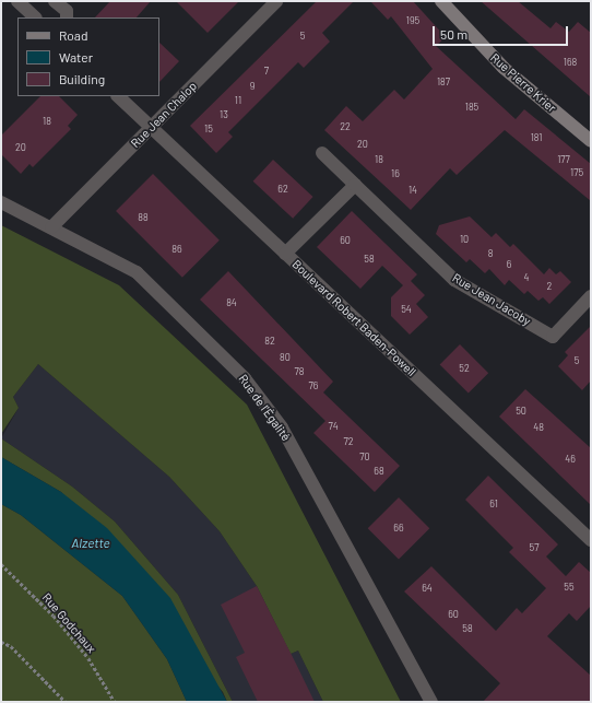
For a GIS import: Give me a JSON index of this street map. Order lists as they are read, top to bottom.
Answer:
{
  "streets": {
    "main road": ["Rue Pierre Krier"],
    "street": [
      "Rue Jean Chalop",
      "Rue Jean Jacoby",
      "Boulevard Robert Baden-Powell",
      "Rue de l'Égalité"
    ],
    "path": ["Rue Godchaux"]
  },
  "crossings": [
    ["Rue Jean Chalop", "Boulevard Robert Baden-Powell"],
    ["Rue Jean Chalop", "Rue de l'Égalité"]
  ],
  "water": ["Alzette"],
  "house_numbers": [
    "195",
    "5",
    "168",
    "7",
    "187",
    "9",
    "11",
    "185",
    "13",
    "18",
    "22",
    "15",
    "181",
    "20",
    "20",
    "18",
    "177",
    "175",
    "16",
    "62",
    "14",
    "88",
    "10",
    "60",
    "86",
    "8",
    "58",
    "6",
    "4",
    "2",
    "84",
    "54",
    "82",
    "80",
    "5",
    "52",
    "78",
    "76",
    "50",
    "74",
    "48",
    "72",
    "70",
    "46",
    "68",
    "61",
    "66",
    "57",
    "55",
    "64",
    "60",
    "58"
  ],
  "legend": ["Road", "Water", "Building"],
  "scale_bar": "50 m"
}
